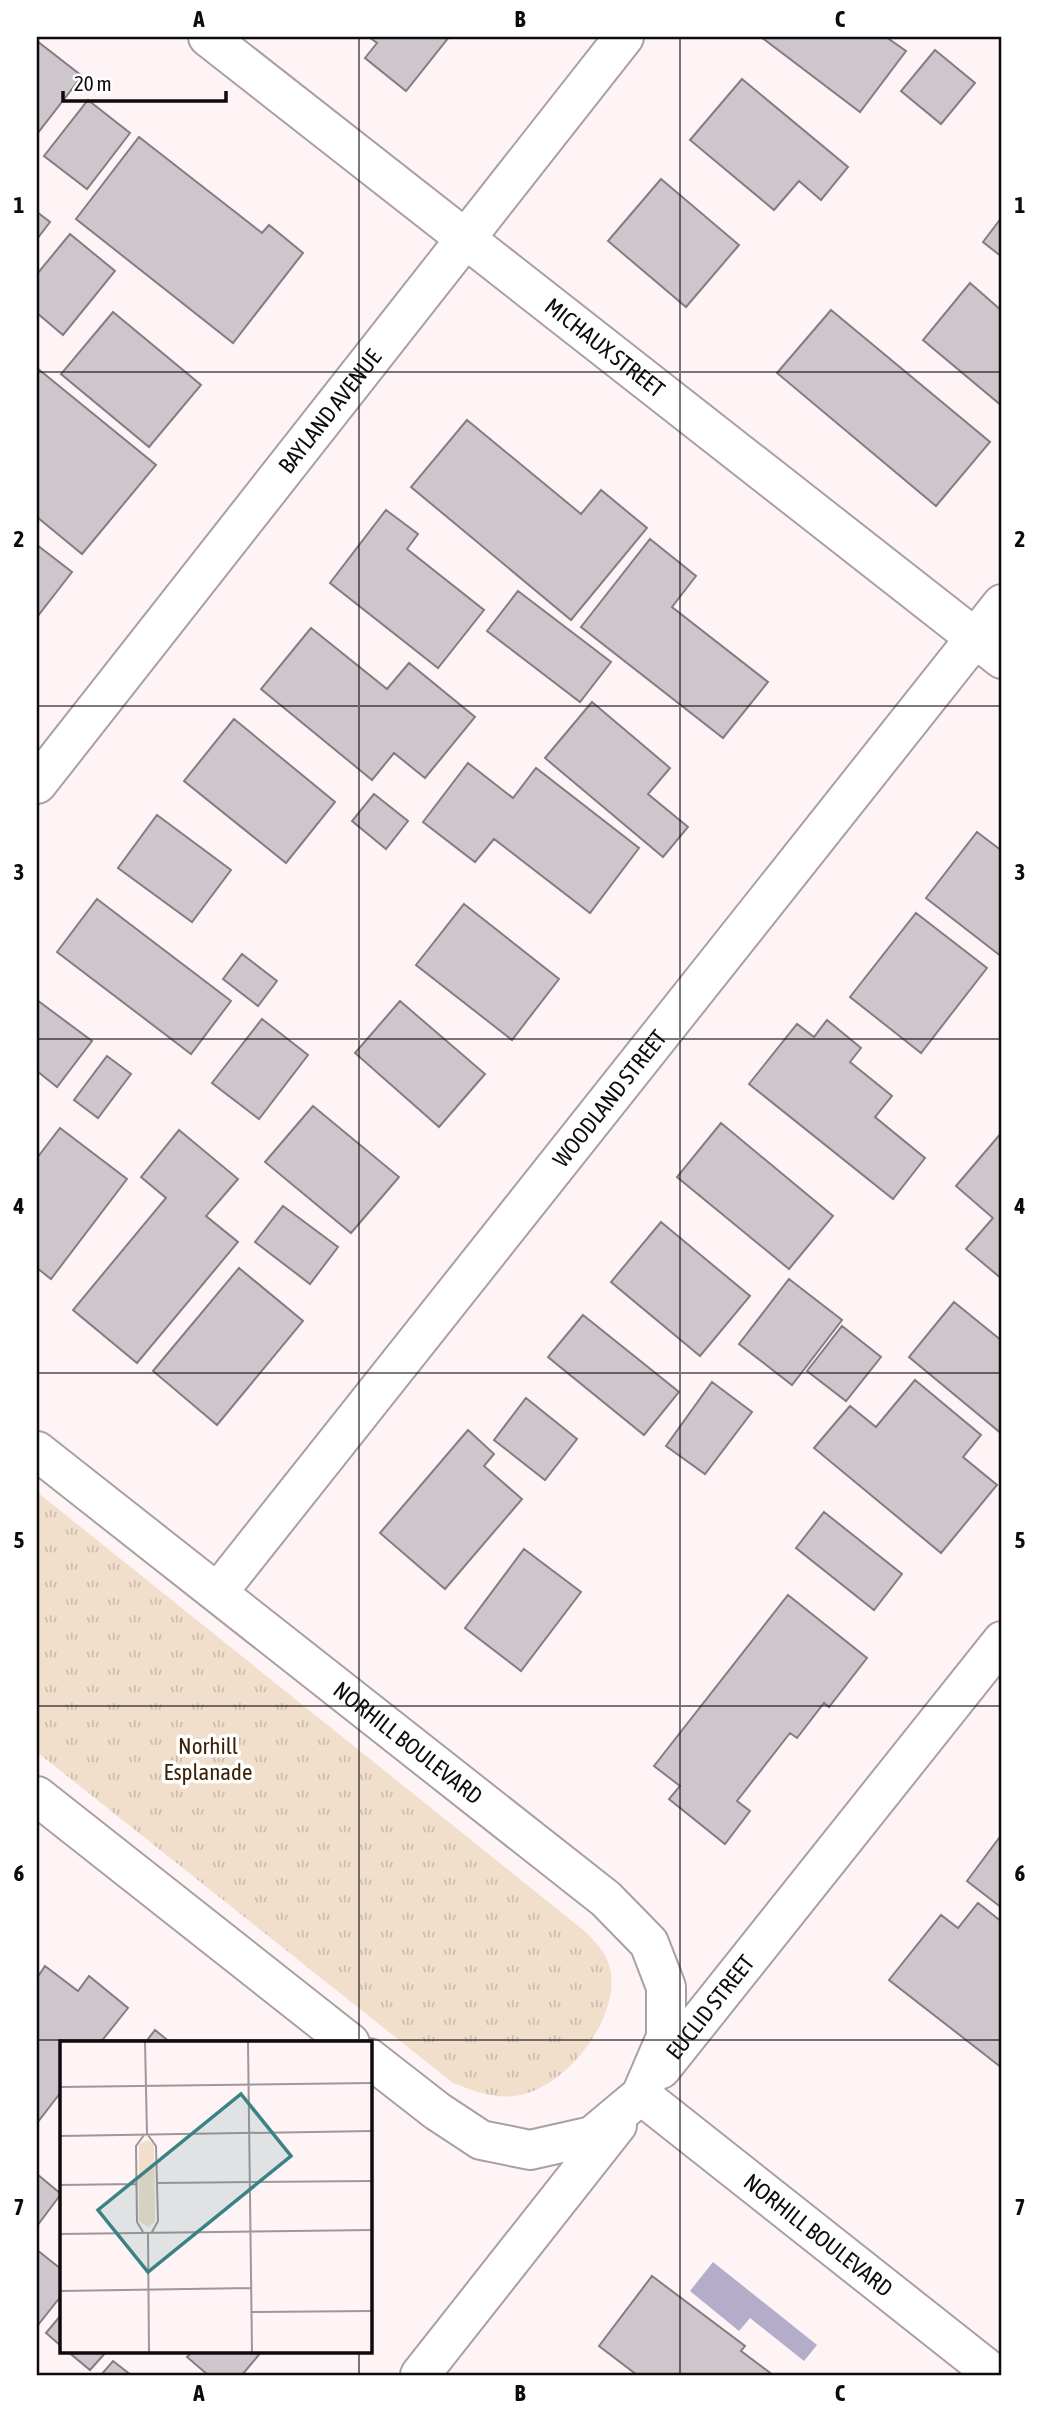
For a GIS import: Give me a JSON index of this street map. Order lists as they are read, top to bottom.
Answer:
{
  "streets": {
    "street": [
      "MICHAUX STREET",
      "BAYLAND AVENUE",
      "WOODLAND STREET",
      "NORHILL BOULEVARD",
      "EUCLID STREET"
    ]
  },
  "crossings": [
    ["MICHAUX STREET", "BAYLAND AVENUE"],
    ["MICHAUX STREET", "WOODLAND STREET"],
    ["WOODLAND STREET", "NORHILL BOULEVARD"],
    ["NORHILL BOULEVARD", "EUCLID STREET"]
  ],
  "parks": ["Norhill Esplanade"],
  "scale_bar": "20 m",
  "grid": {
    "columns": ["A", "B", "C"],
    "rows": [
      "1",
      "2",
      "3",
      "4",
      "5",
      "6",
      "7"
    ]
  }
}
